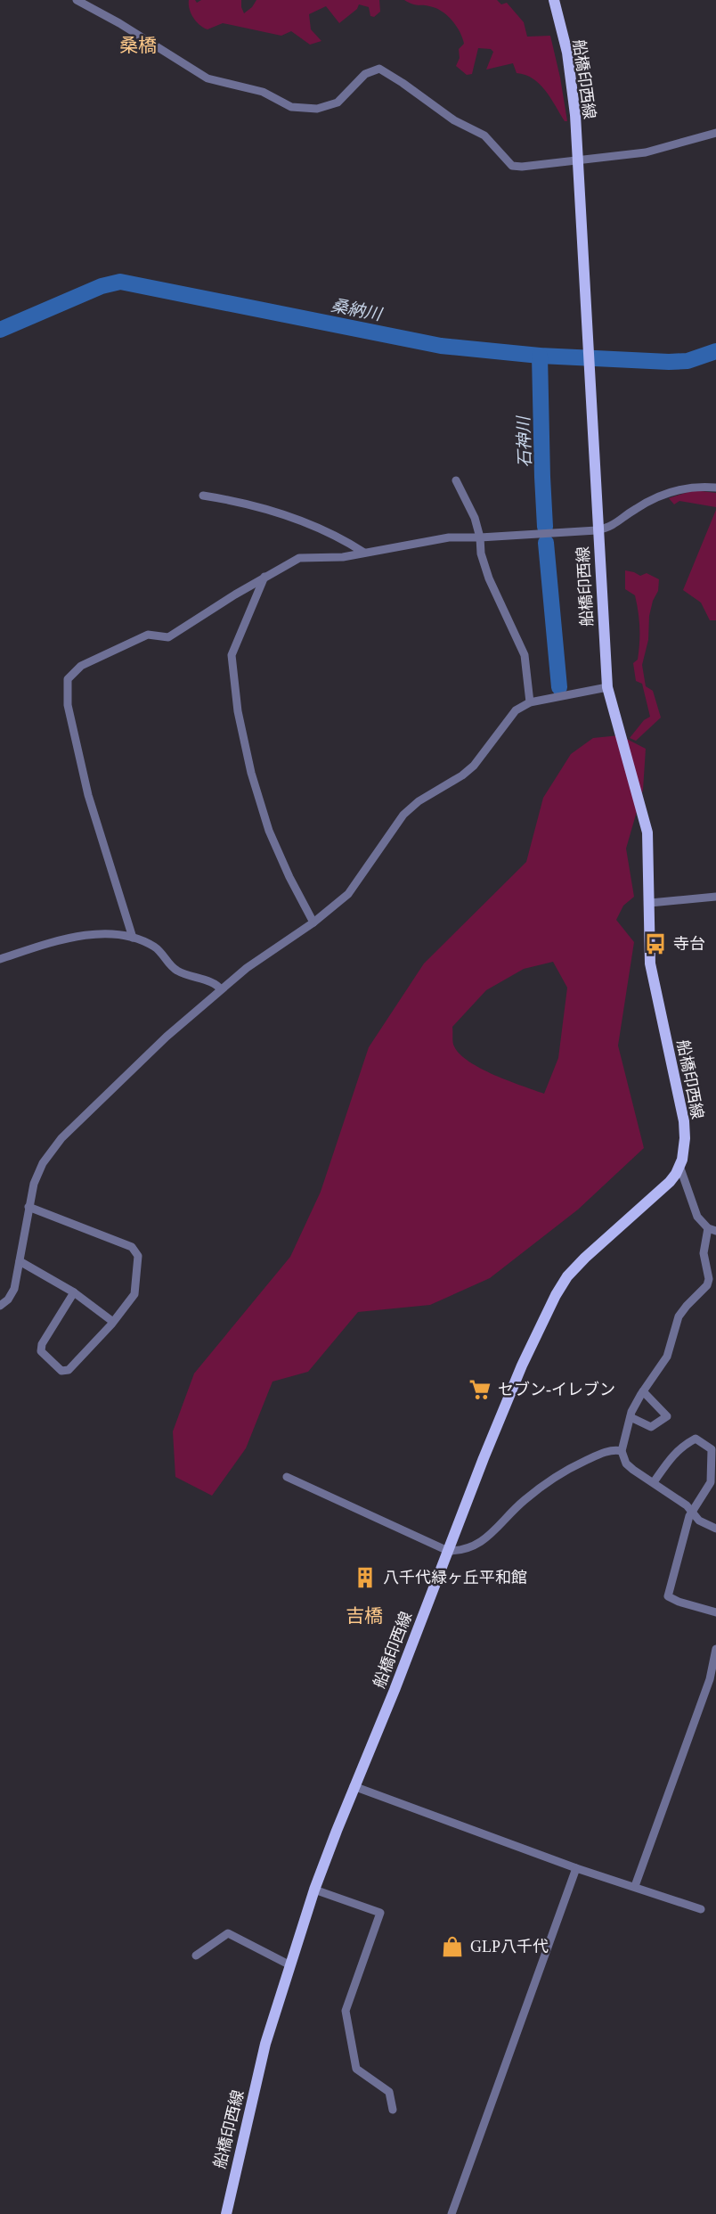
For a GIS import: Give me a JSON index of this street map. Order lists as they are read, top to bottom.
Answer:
{
  "streets": {
    "main road": ["船橋印西線"]
  },
  "districts": ["桑橋", "吉橋"],
  "water": ["桑納川", "石神川"],
  "places": {
    "bus stop": ["寺台"],
    "supermarket": ["セブン-イレブン"],
    "building": ["八千代緑ヶ丘平和館"],
    "shop": ["GLP八千代"]
  }
}
